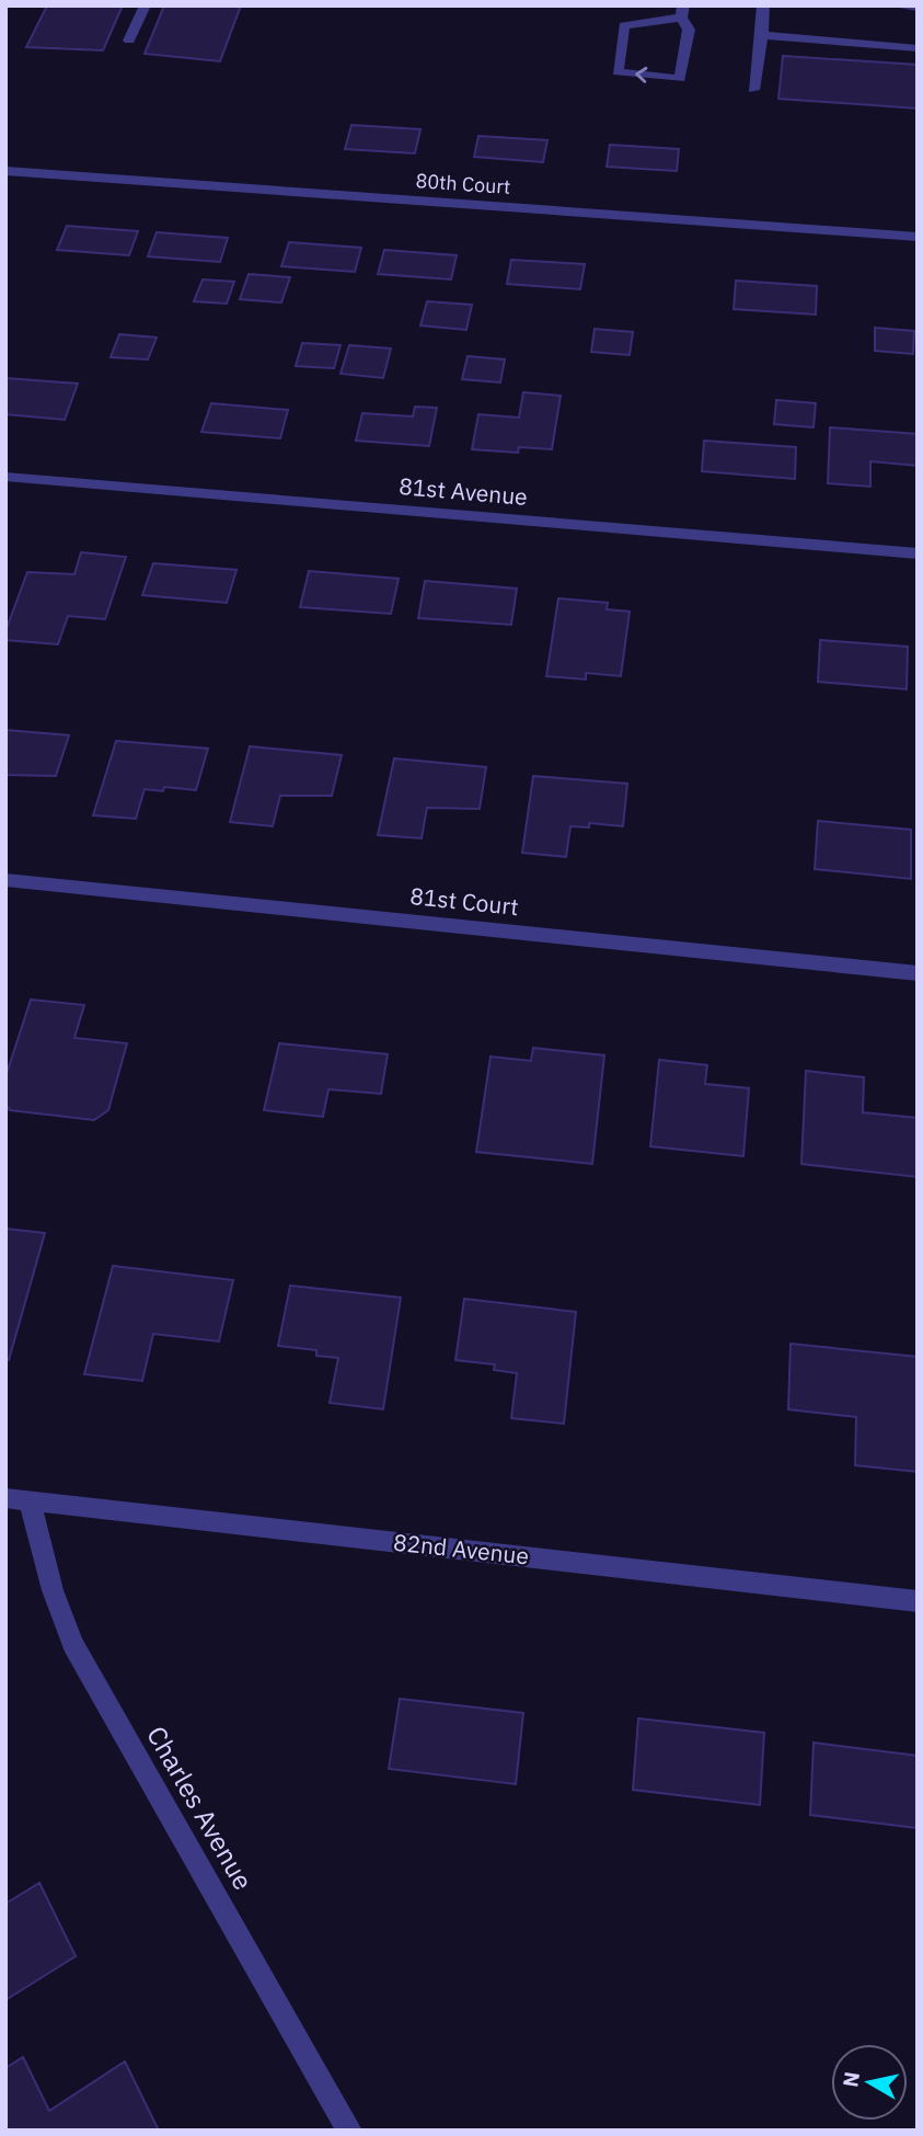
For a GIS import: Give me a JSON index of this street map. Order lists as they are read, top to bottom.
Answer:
{
  "streets": {
    "street": [
      "80th Court",
      "81st Avenue",
      "81st Court",
      "82nd Avenue",
      "Charles Avenue"
    ]
  },
  "crossings": [
    ["82nd Avenue", "Charles Avenue"]
  ],
  "north": "left"
}
